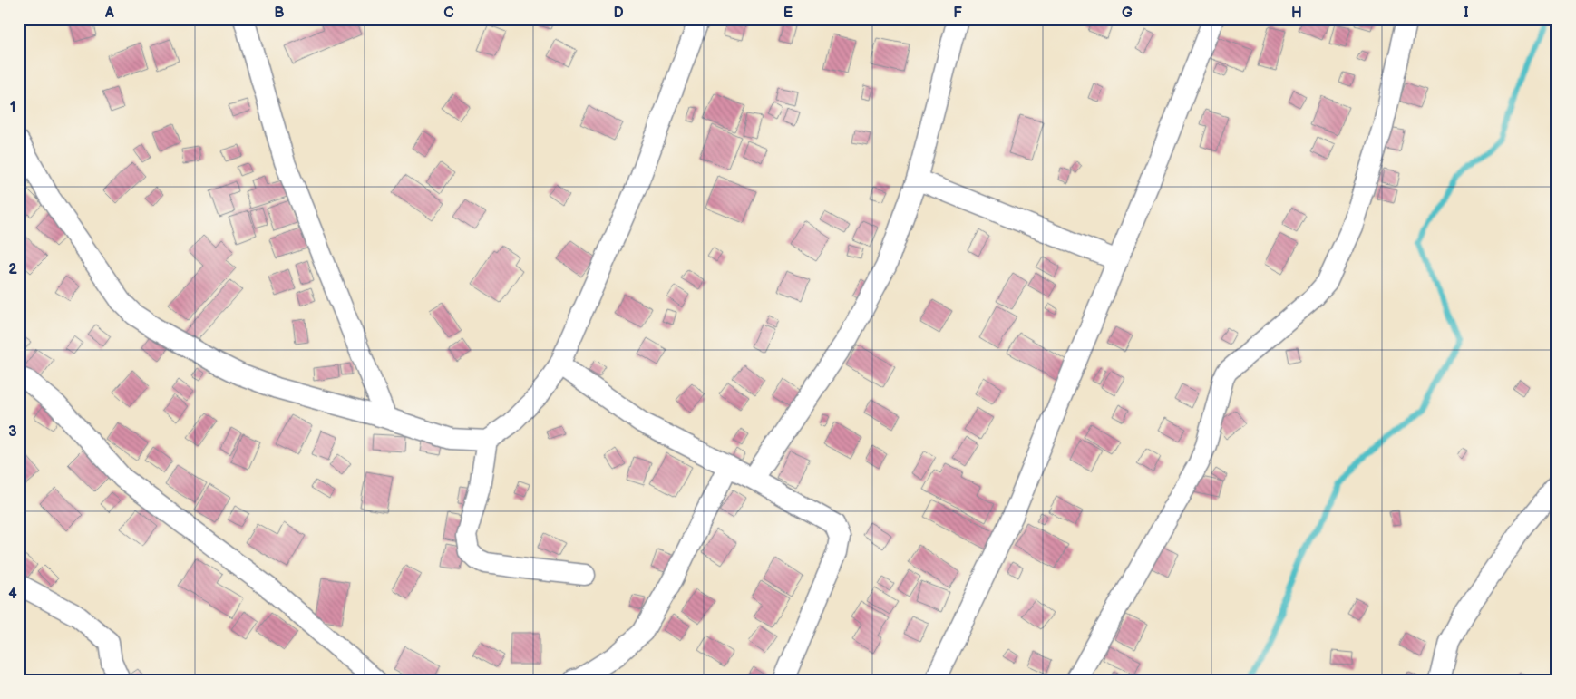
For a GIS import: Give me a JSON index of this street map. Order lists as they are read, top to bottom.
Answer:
{
  "grid": {
    "columns": [
      "A",
      "B",
      "C",
      "D",
      "E",
      "F",
      "G",
      "H",
      "I"
    ],
    "rows": [
      "1",
      "2",
      "3",
      "4"
    ]
  }
}
